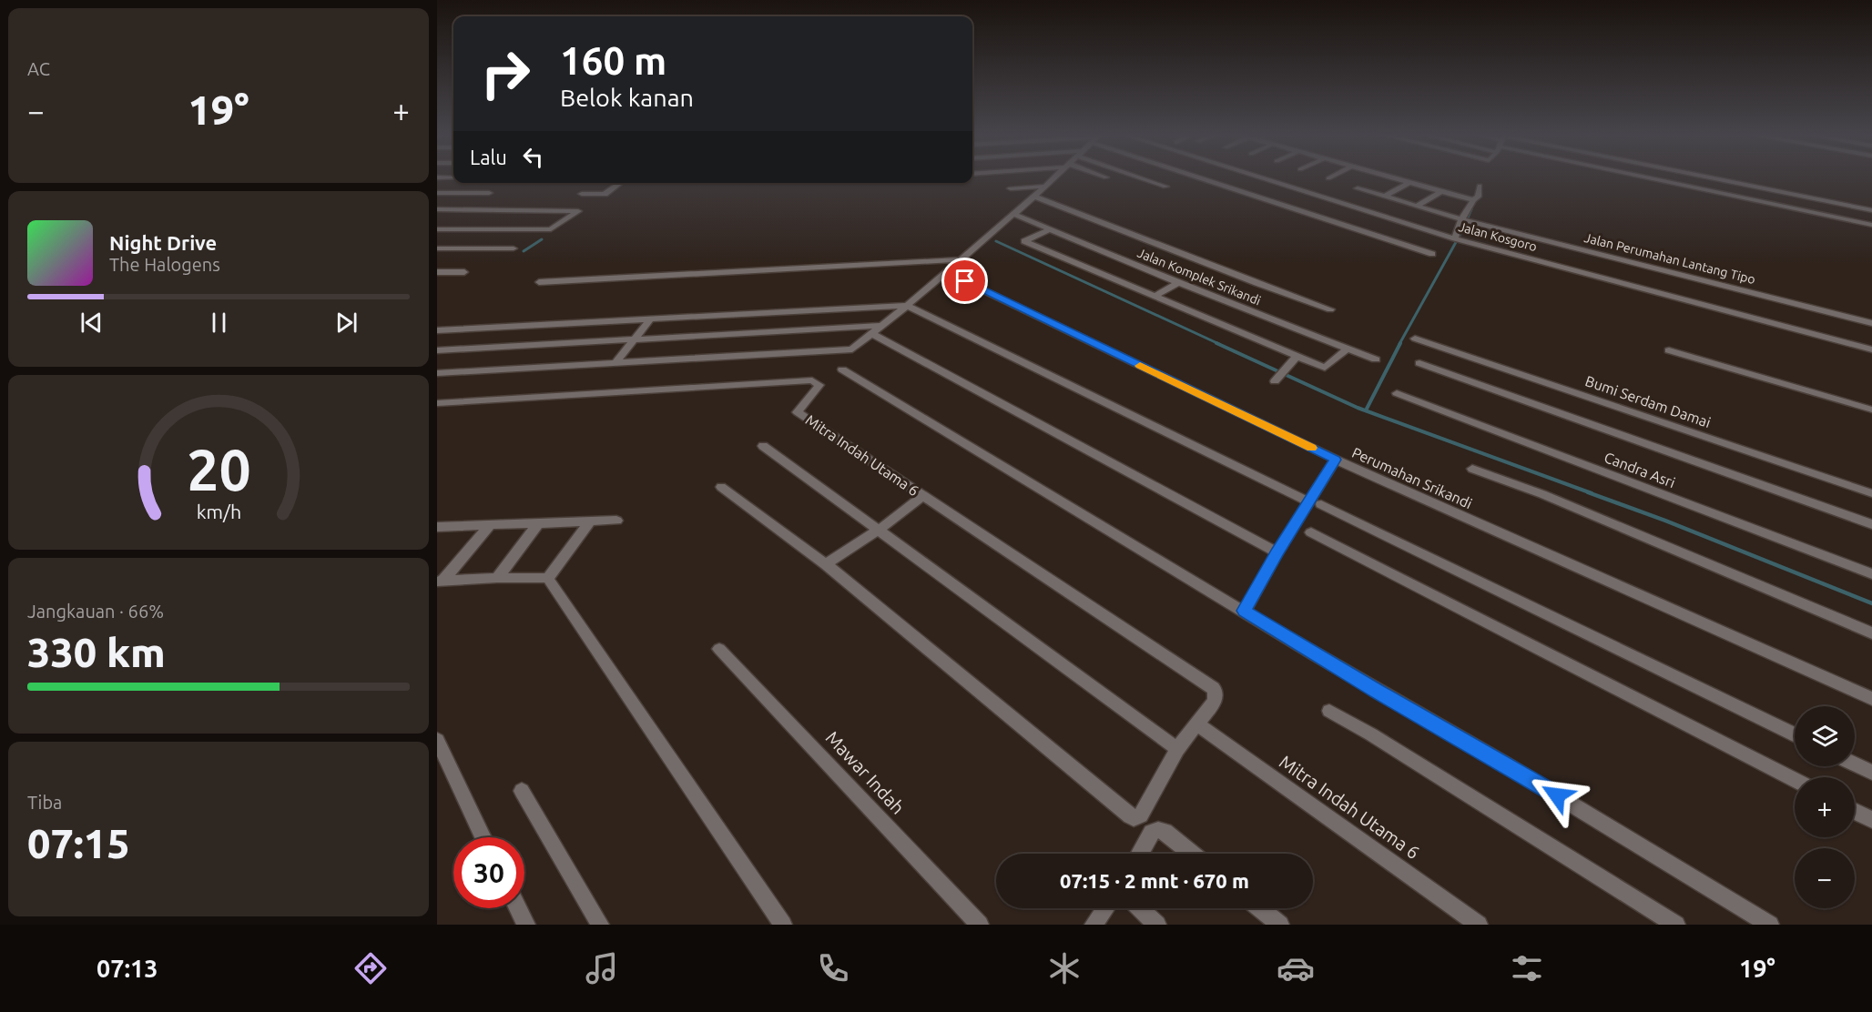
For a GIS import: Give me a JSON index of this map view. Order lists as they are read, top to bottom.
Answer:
{
  "streets": {
    "street": [
      "Jalan Kosgoro",
      "Jalan Perumahan Lantang Tipo",
      "Jalan Komplek Srikandi",
      "Bumi Serdam Damai",
      "Mitra Indah Utama 6",
      "Candra Asri",
      "Perumahan Srikandi",
      "Mawar Indah"
    ]
  },
  "page": {
    "tile": [
      "AC",
      ["Jangkauan · 66%", "330 km"],
      ["Tiba", "07:15"]
    ],
    "turn": ["160 m", "Belok kanan"],
    "heat": ["−", "19°", "+"],
    "then": "Lalu",
    "song": ["Night Drive", "The Halogens"],
    "map_buttons": ["+", "−"],
    "limit": "30",
    "trip": "07:15 · 2 mnt · 670 m",
    "tabs": ["07:13", "19°"],
    "gauge": ["20", "km/h"]
  }
}
